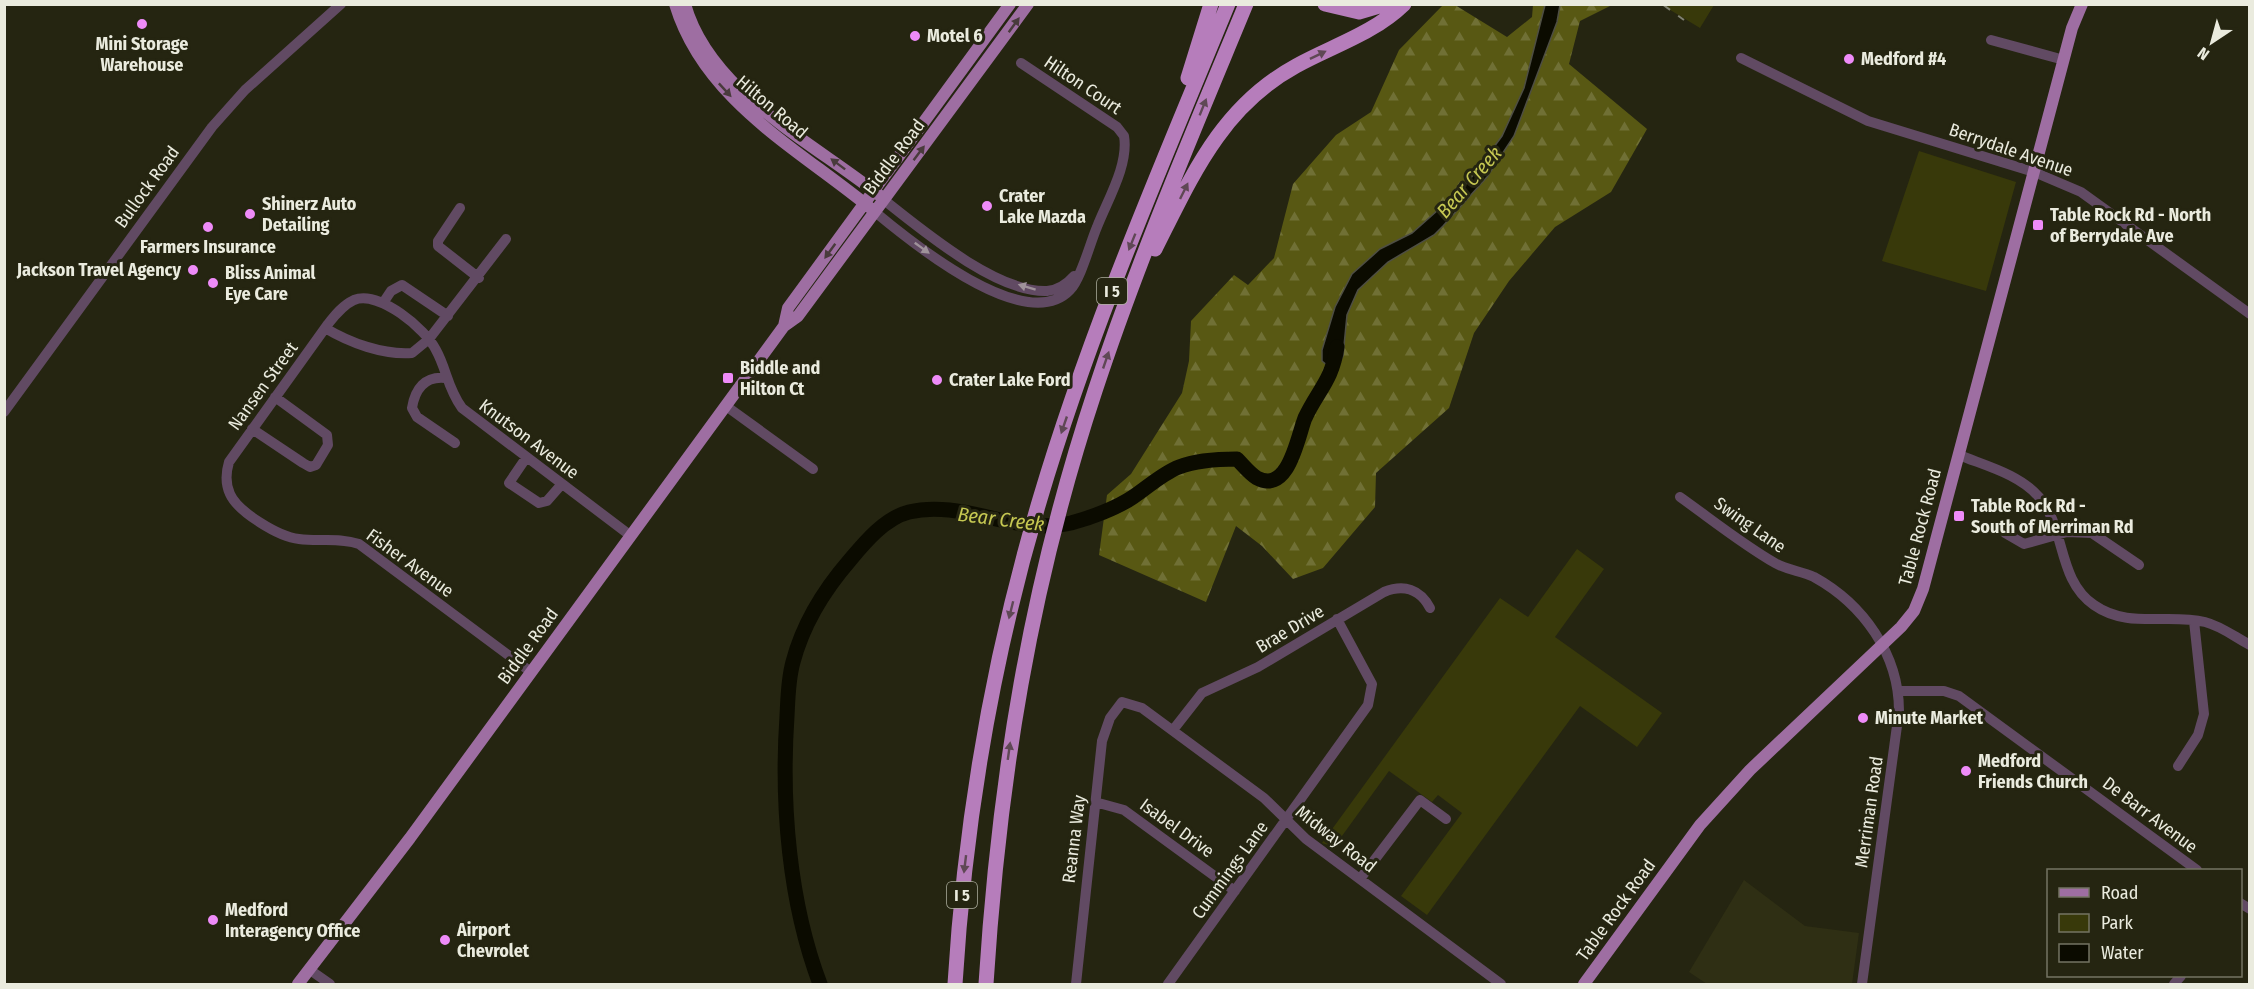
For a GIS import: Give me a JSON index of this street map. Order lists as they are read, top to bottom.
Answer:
{
  "streets": {
    "highway": ["I 5"],
    "main road": ["Hilton Road", "Biddle Road", "Table Rock Road"],
    "street": [
      "Hilton Court",
      "Berrydale Avenue",
      "Bullock Road",
      "Nansen Street",
      "Knutson Avenue",
      "Swing Lane",
      "Fisher Avenue",
      "Brae Drive",
      "Merriman Road",
      "De Barr Avenue",
      "Isabel Drive",
      "Reanna Way",
      "Midway Road",
      "Cummings Lane"
    ]
  },
  "crossings": [
    ["Hilton Court", "Hilton Road"],
    ["Hilton Court", "Biddle Road"],
    ["Hilton Road", "Biddle Road"],
    ["Berrydale Avenue", "Table Rock Road"],
    ["Biddle Road", "Knutson Avenue"],
    ["Biddle Road", "Fisher Avenue"],
    ["Nansen Street", "Knutson Avenue"],
    ["Nansen Street", "Fisher Avenue"],
    ["Swing Lane", "Table Rock Road"],
    ["Swing Lane", "Merriman Road"],
    ["Table Rock Road", "Merriman Road"],
    ["Brae Drive", "Midway Road"],
    ["Brae Drive", "Cummings Lane"],
    ["Merriman Road", "De Barr Avenue"],
    ["Isabel Drive", "Reanna Way"],
    ["Isabel Drive", "Cummings Lane"],
    ["Reanna Way", "Midway Road"],
    ["Midway Road", "Cummings Lane"]
  ],
  "water": ["Bear Creek"],
  "places": {
    "other": [
      "Mini Storage Warehouse",
      "Motel 6",
      "Medford #4",
      "Crater Lake Mazda",
      "Shinerz Auto Detailing",
      "Farmers Insurance",
      "Jackson Travel Agency",
      "Bliss Animal Eye Care",
      "Crater Lake Ford",
      "Minute Market",
      "Medford Friends Church",
      "Medford Interagency Office",
      "Airport Chevrolet"
    ],
    "transit": ["Table Rock Rd - North of Berrydale Ave", "Biddle and Hilton Ct", "Table Rock Rd - South of Merriman Rd"]
  },
  "legend": ["Road", "Park", "Water"],
  "north": "bottom left"
}
